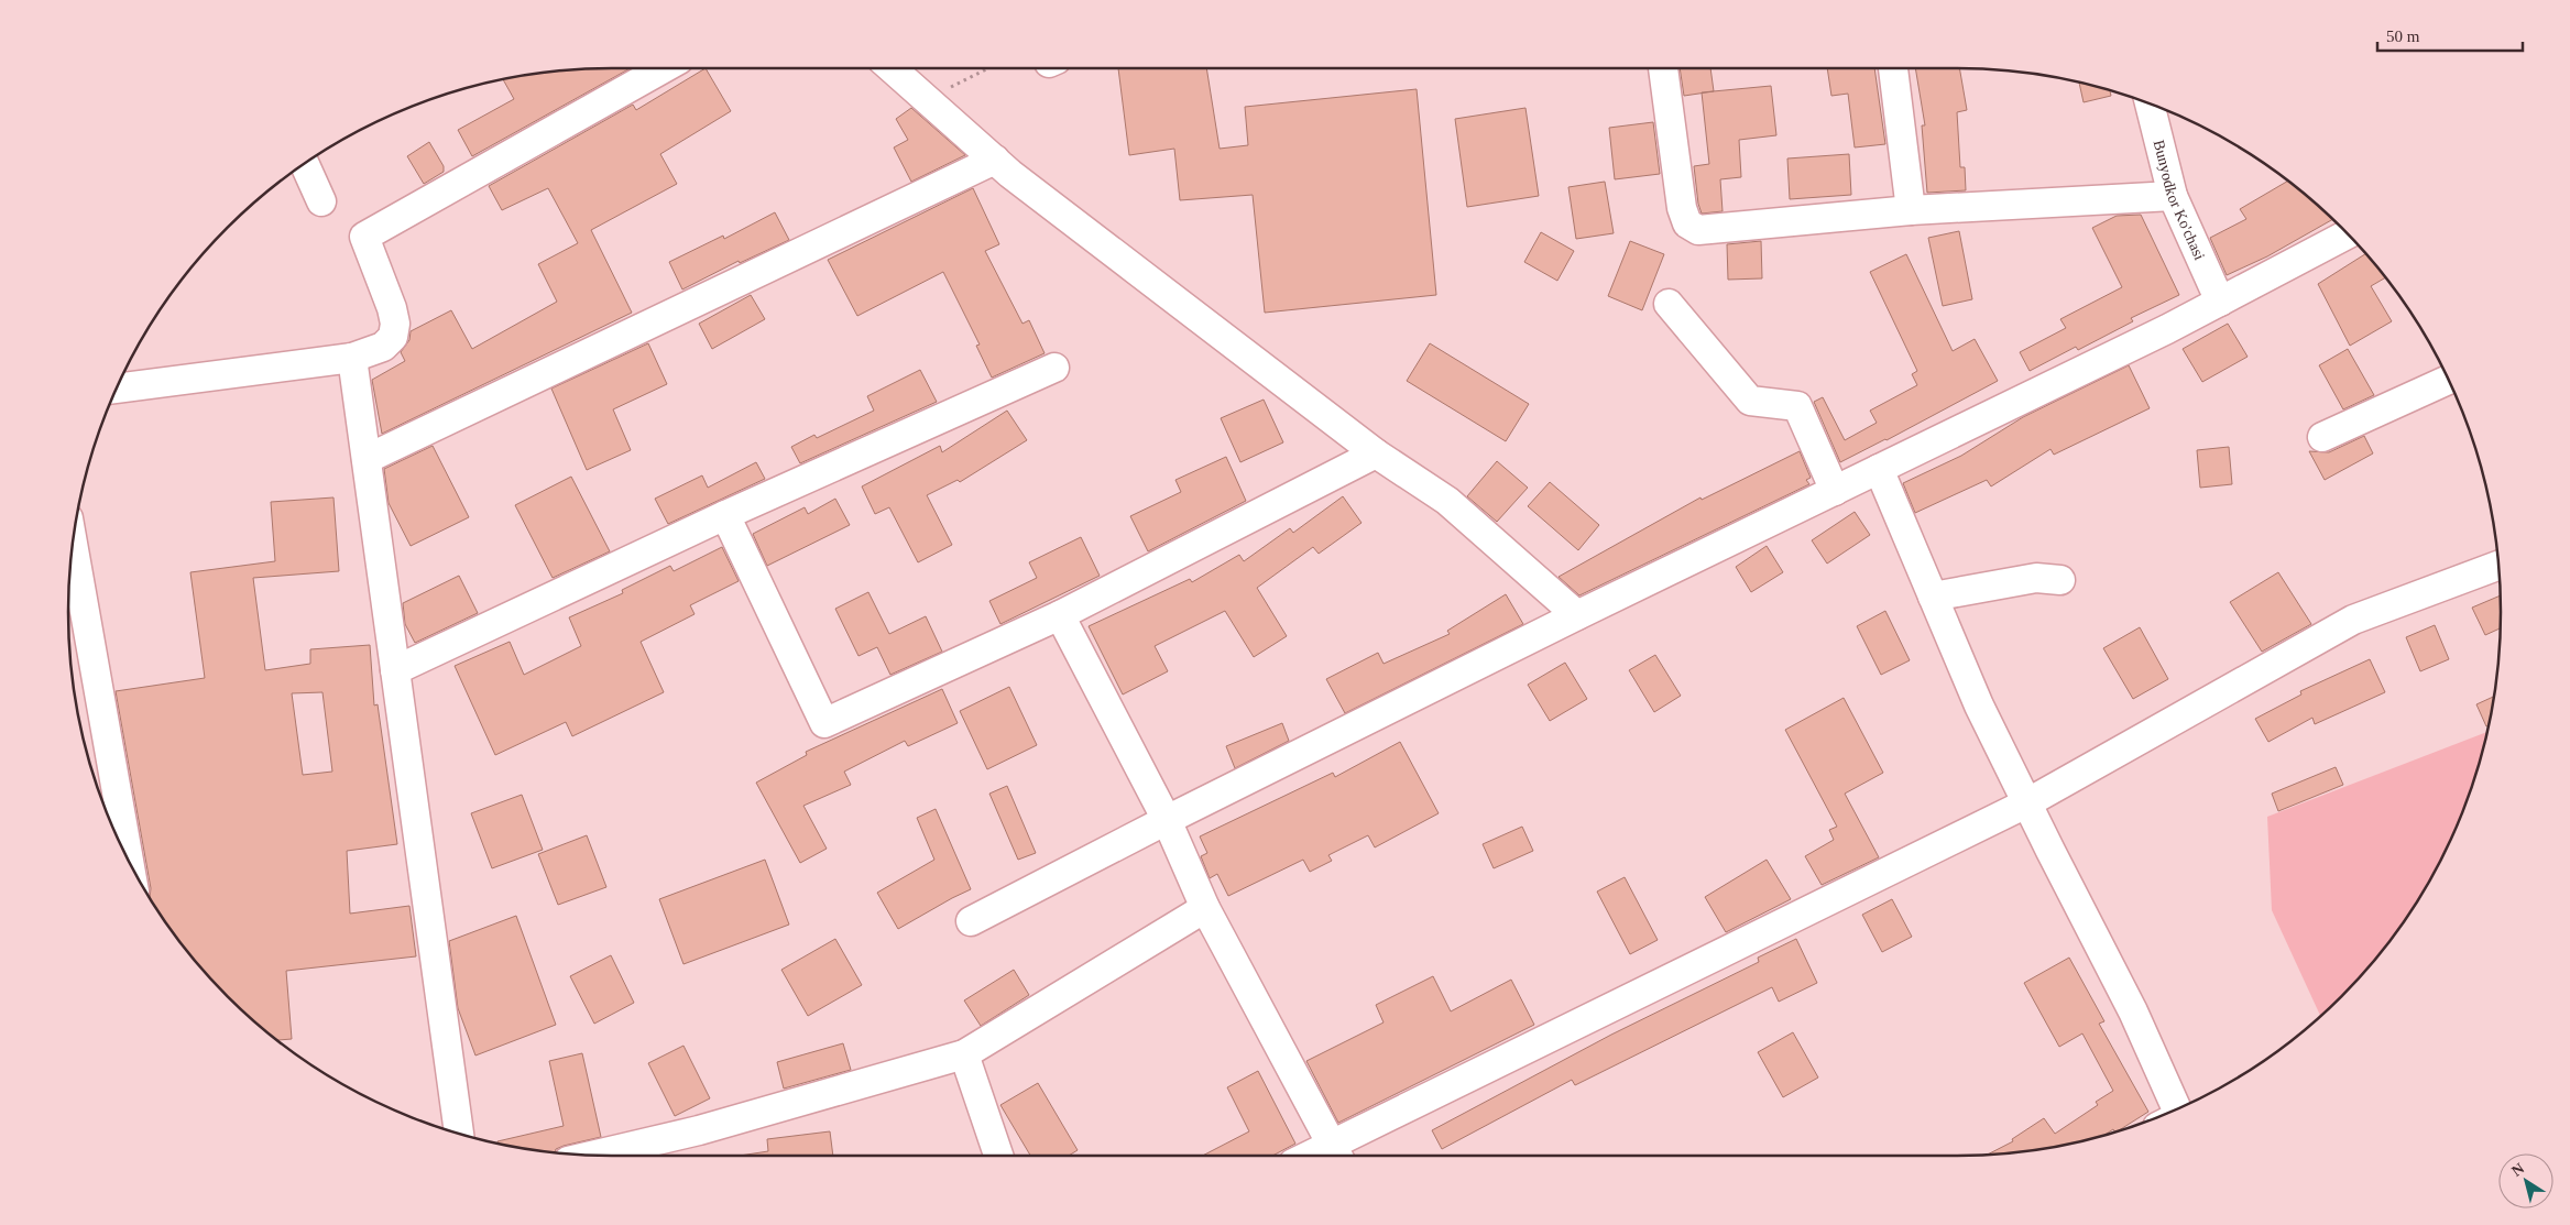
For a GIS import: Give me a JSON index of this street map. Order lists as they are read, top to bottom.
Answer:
{
  "streets": {
    "street": ["Bunyodkor Ko'chasi"]
  },
  "scale_bar": "50 m",
  "north": "top left"
}
